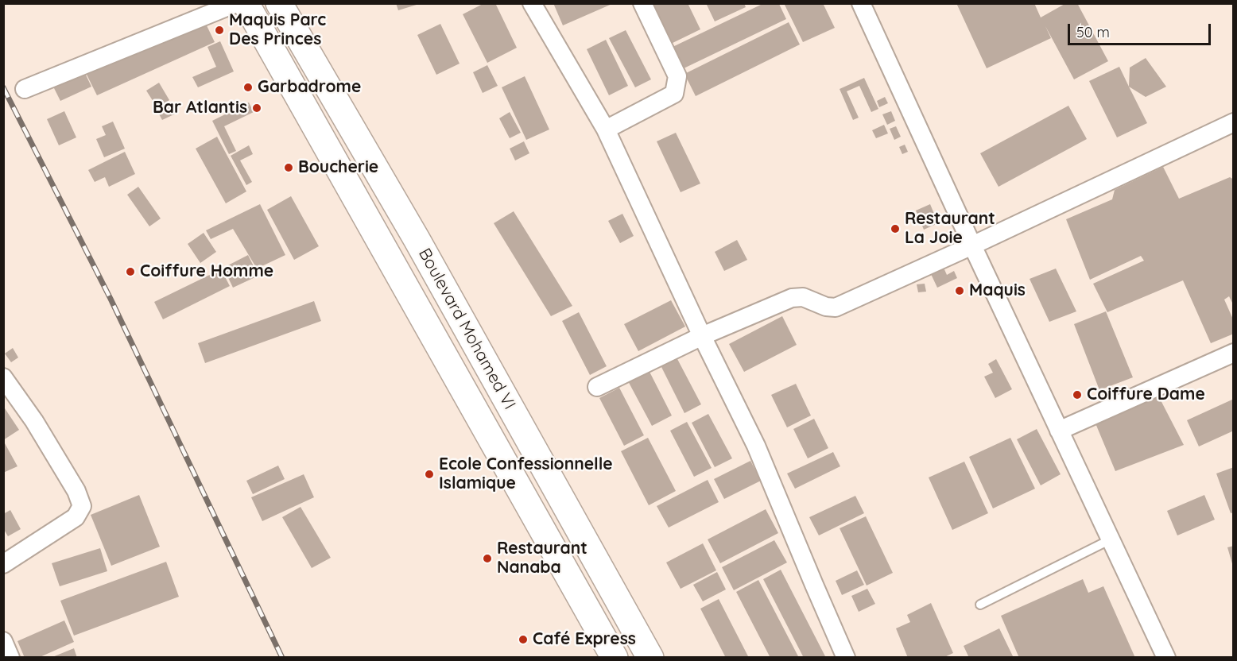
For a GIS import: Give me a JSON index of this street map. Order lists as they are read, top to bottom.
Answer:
{
  "streets": {
    "main road": ["Boulevard Mohamed VI"]
  },
  "places": [
    "Maquis Parc Des Princes",
    "Garbadrome",
    "Bar Atlantis",
    "Boucherie",
    "Restaurant La Joie",
    "Coiffure Homme",
    "Maquis",
    "Coiffure Dame",
    "Ecole Confessionnelle Islamique",
    "Restaurant Nanaba",
    "Café Express"
  ],
  "scale_bar": "50 m"
}
